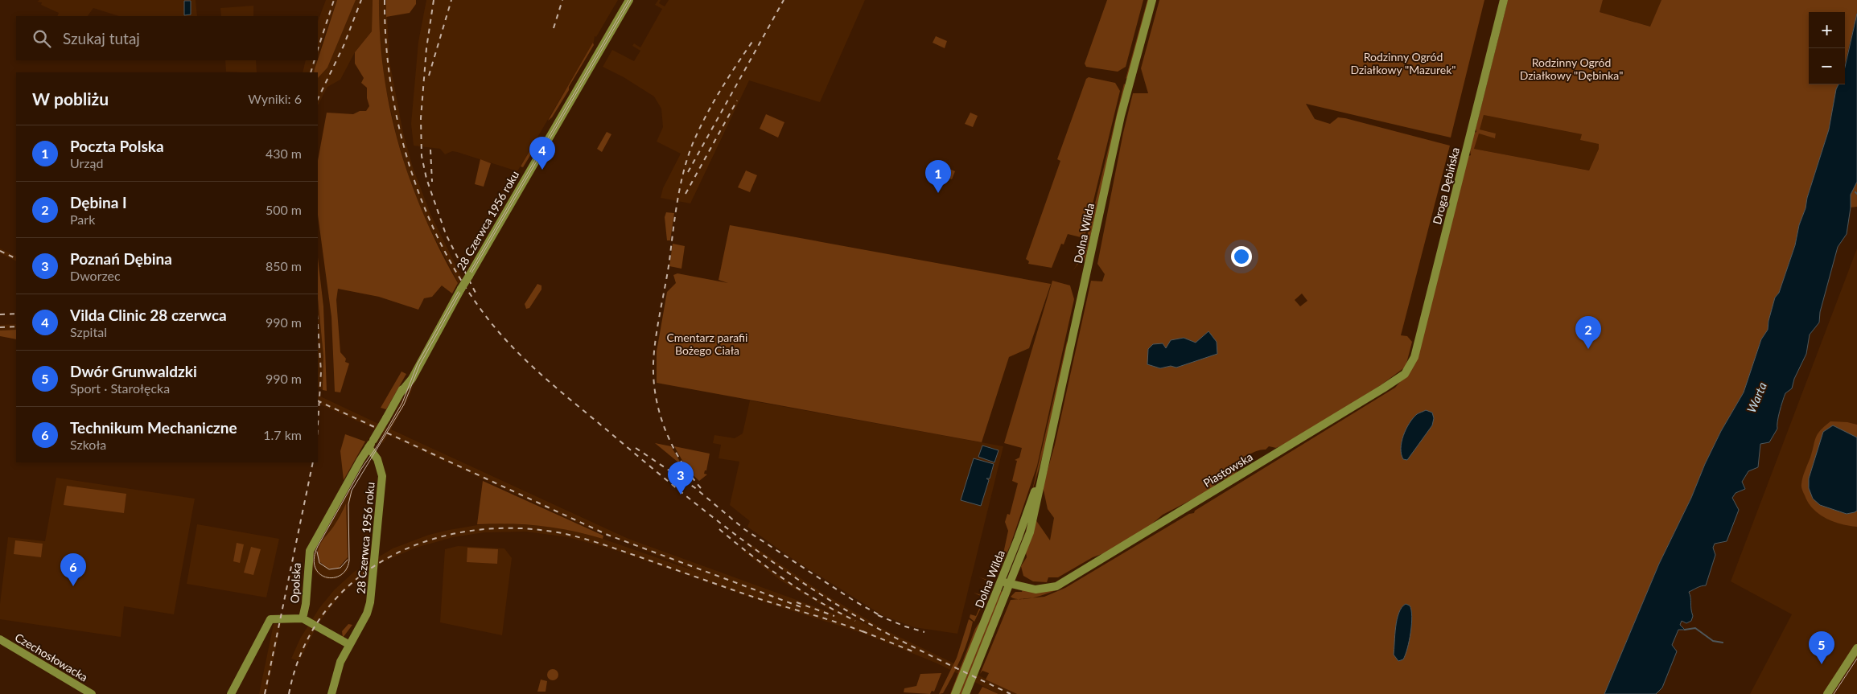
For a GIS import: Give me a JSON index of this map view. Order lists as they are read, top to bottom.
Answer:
{
  "streets": {
    "street": [
      "Droga Dębińska",
      "28 Czerwca 1956 roku",
      "Dolna Wilda",
      "Piastowska",
      "Opolska",
      "Czechosłowacka"
    ]
  },
  "crossings": [
    ["Droga Dębińska", "Piastowska"],
    ["28 Czerwca 1956 roku", "Opolska"],
    ["Dolna Wilda", "Piastowska"]
  ],
  "water": ["Warta"],
  "parks": ["Rodzinny Ogród Działkowy \"Mazurek\"", "Rodzinny Ogród Działkowy \"Dębinka\"", "Cmentarz parafii Bożego Ciała"],
  "page": {
    "map_buttons": ["+", "−"],
    "search": "Szukaj tutaj",
    "heading": ["W pobliżu", "Wyniki: 6"],
    "list": [
      {
        "mark": "1",
        "name": "Poczta Polska",
        "note": "Urząd",
        "value": "430 m"
      },
      {
        "mark": "2",
        "name": "Dębina I",
        "note": "Park",
        "value": "500 m"
      },
      {
        "mark": "3",
        "name": "Poznań Dębina",
        "note": "Dworzec",
        "value": "850 m"
      },
      {
        "mark": "4",
        "name": "Vilda Clinic 28 czerwca",
        "note": "Szpital",
        "value": "990 m"
      },
      {
        "mark": "5",
        "name": "Dwór Grunwaldzki",
        "note": "Sport · Starołęcka",
        "value": "990 m"
      },
      {
        "mark": "6",
        "name": "Technikum Mechaniczne",
        "note": "Szkoła",
        "value": "1.7 km"
      }
    ],
    "pins": [
      "4",
      "1",
      "2",
      "3",
      "6",
      "5"
    ]
  }
}
